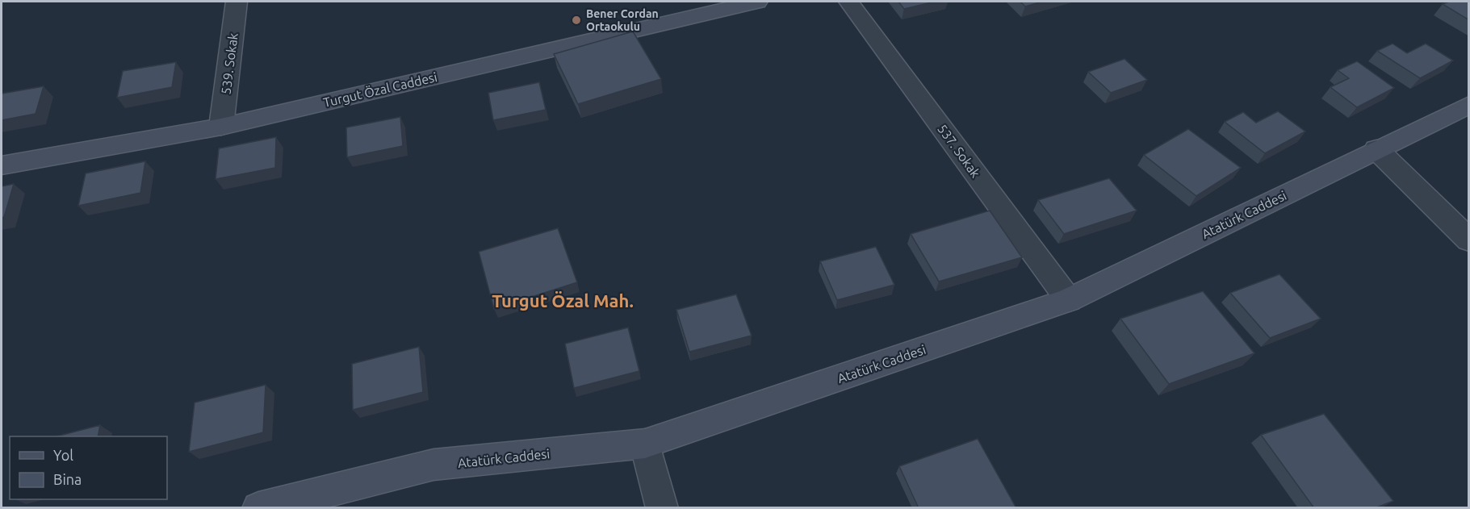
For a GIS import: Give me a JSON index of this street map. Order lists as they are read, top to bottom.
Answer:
{
  "streets": {
    "street": [
      "539. Sokak",
      "Turgut Özal Caddesi",
      "537. Sokak",
      "Atatürk Caddesi"
    ]
  },
  "crossings": [
    ["539. Sokak", "Turgut Özal Caddesi"],
    ["537. Sokak", "Atatürk Caddesi"]
  ],
  "districts": ["Turgut Özal Mah."],
  "places": ["Bener Cordan Ortaokulu"],
  "legend": ["Yol", "Bina"]
}
